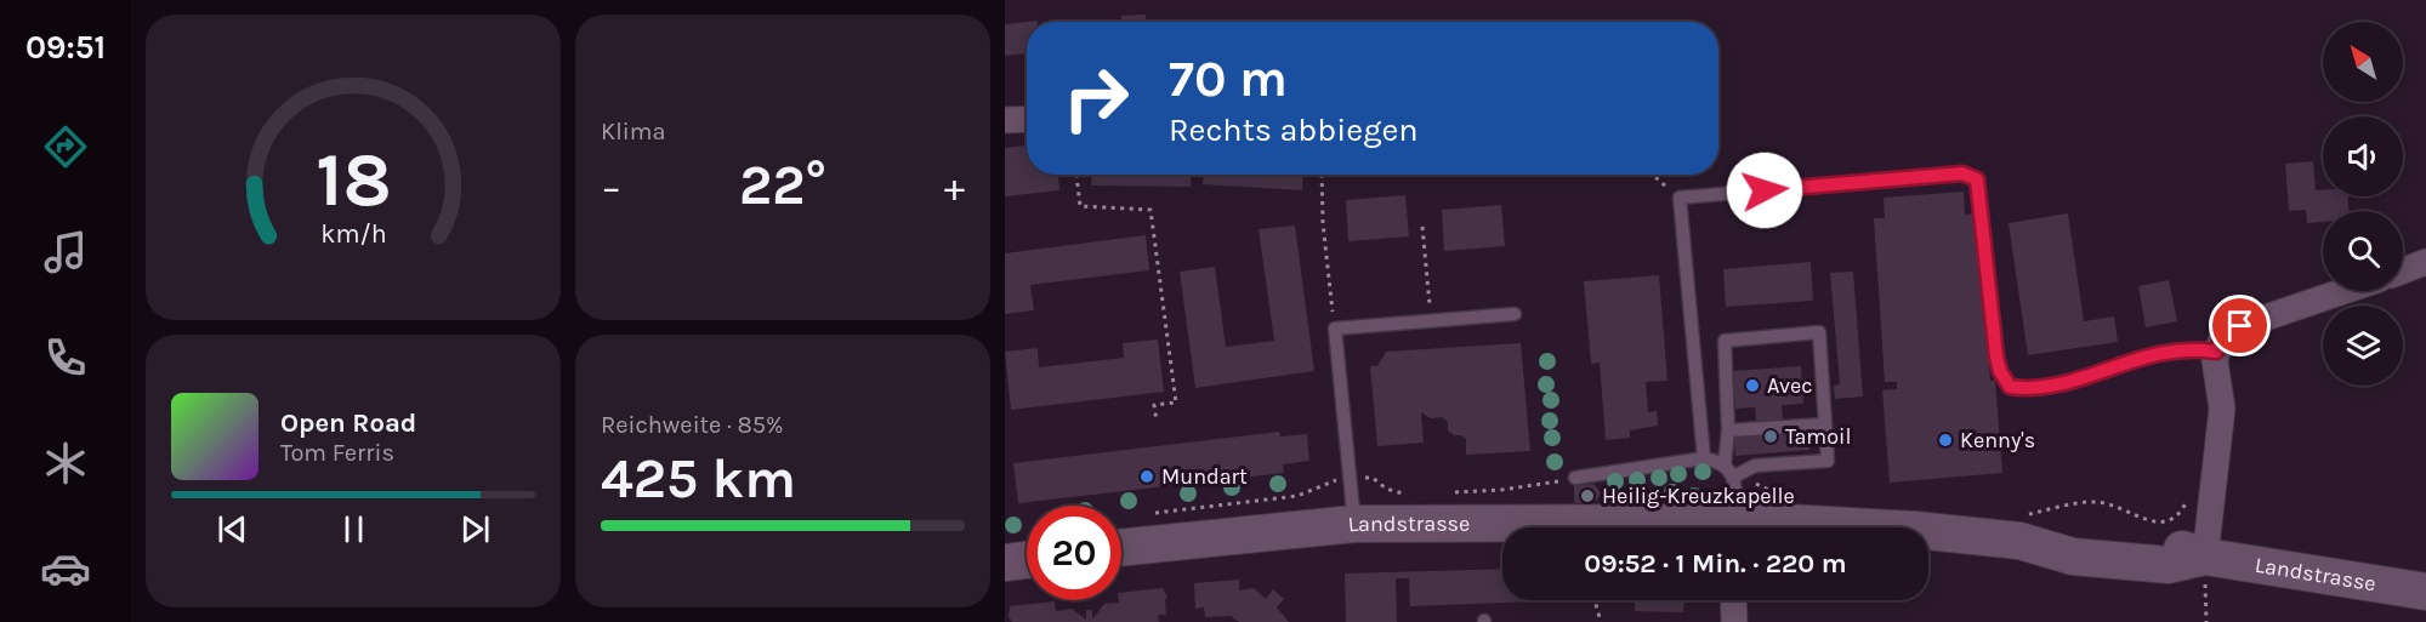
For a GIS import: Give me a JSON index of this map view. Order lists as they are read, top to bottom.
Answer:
{
  "streets": {
    "main road": ["Landstrasse"]
  },
  "places": [
    "Avec",
    "Tamoil",
    "Kenny's",
    "Mundart",
    "Heilig-Kreuzkapelle"
  ],
  "north": "top left",
  "page": {
    "tabs": "09:51",
    "tile": [
      "Klima",
      ["Reichweite · 85%", "425 km"]
    ],
    "turn": ["70 m", "Rechts abbiegen"],
    "heat": ["−", "22°", "+"],
    "song": ["Open Road", "Tom Ferris"],
    "limit": "20",
    "trip": "09:52 · 1 Min. · 220 m",
    "gauge": ["18", "km/h"]
  }
}
